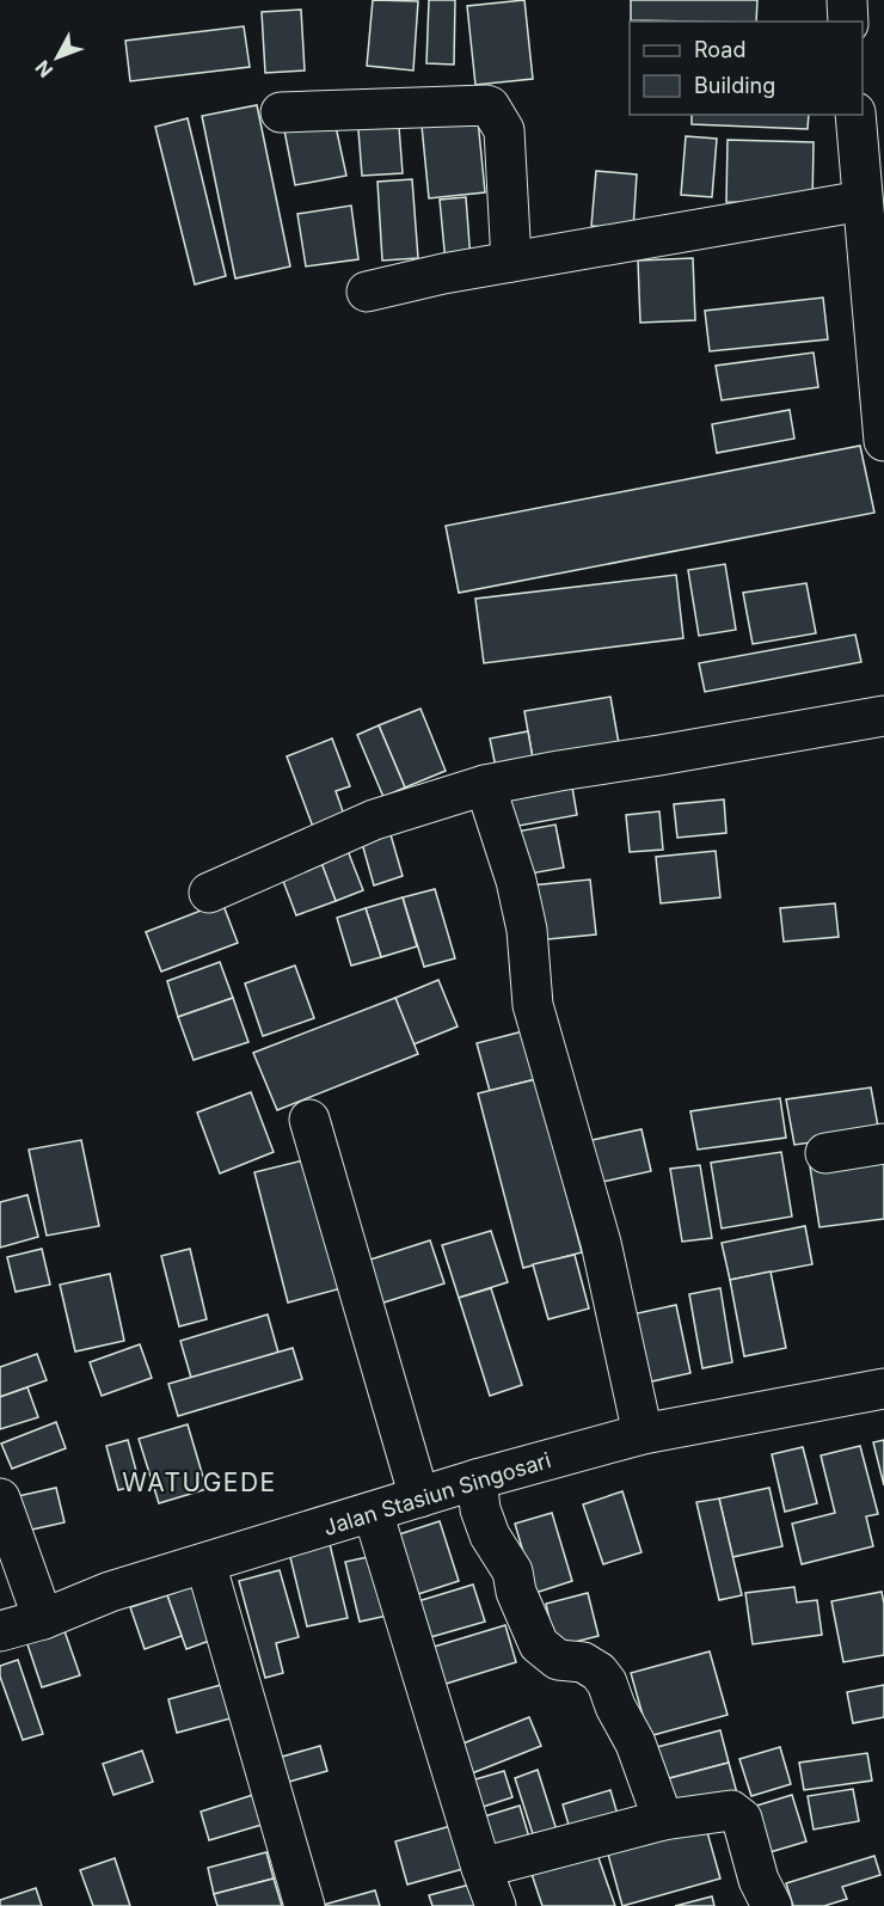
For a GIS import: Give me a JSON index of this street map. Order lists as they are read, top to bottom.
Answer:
{
  "streets": {
    "street": ["Jalan Stasiun Singosari"]
  },
  "districts": ["WATUGEDE"],
  "legend": ["Road", "Building"],
  "north": "bottom left"
}
